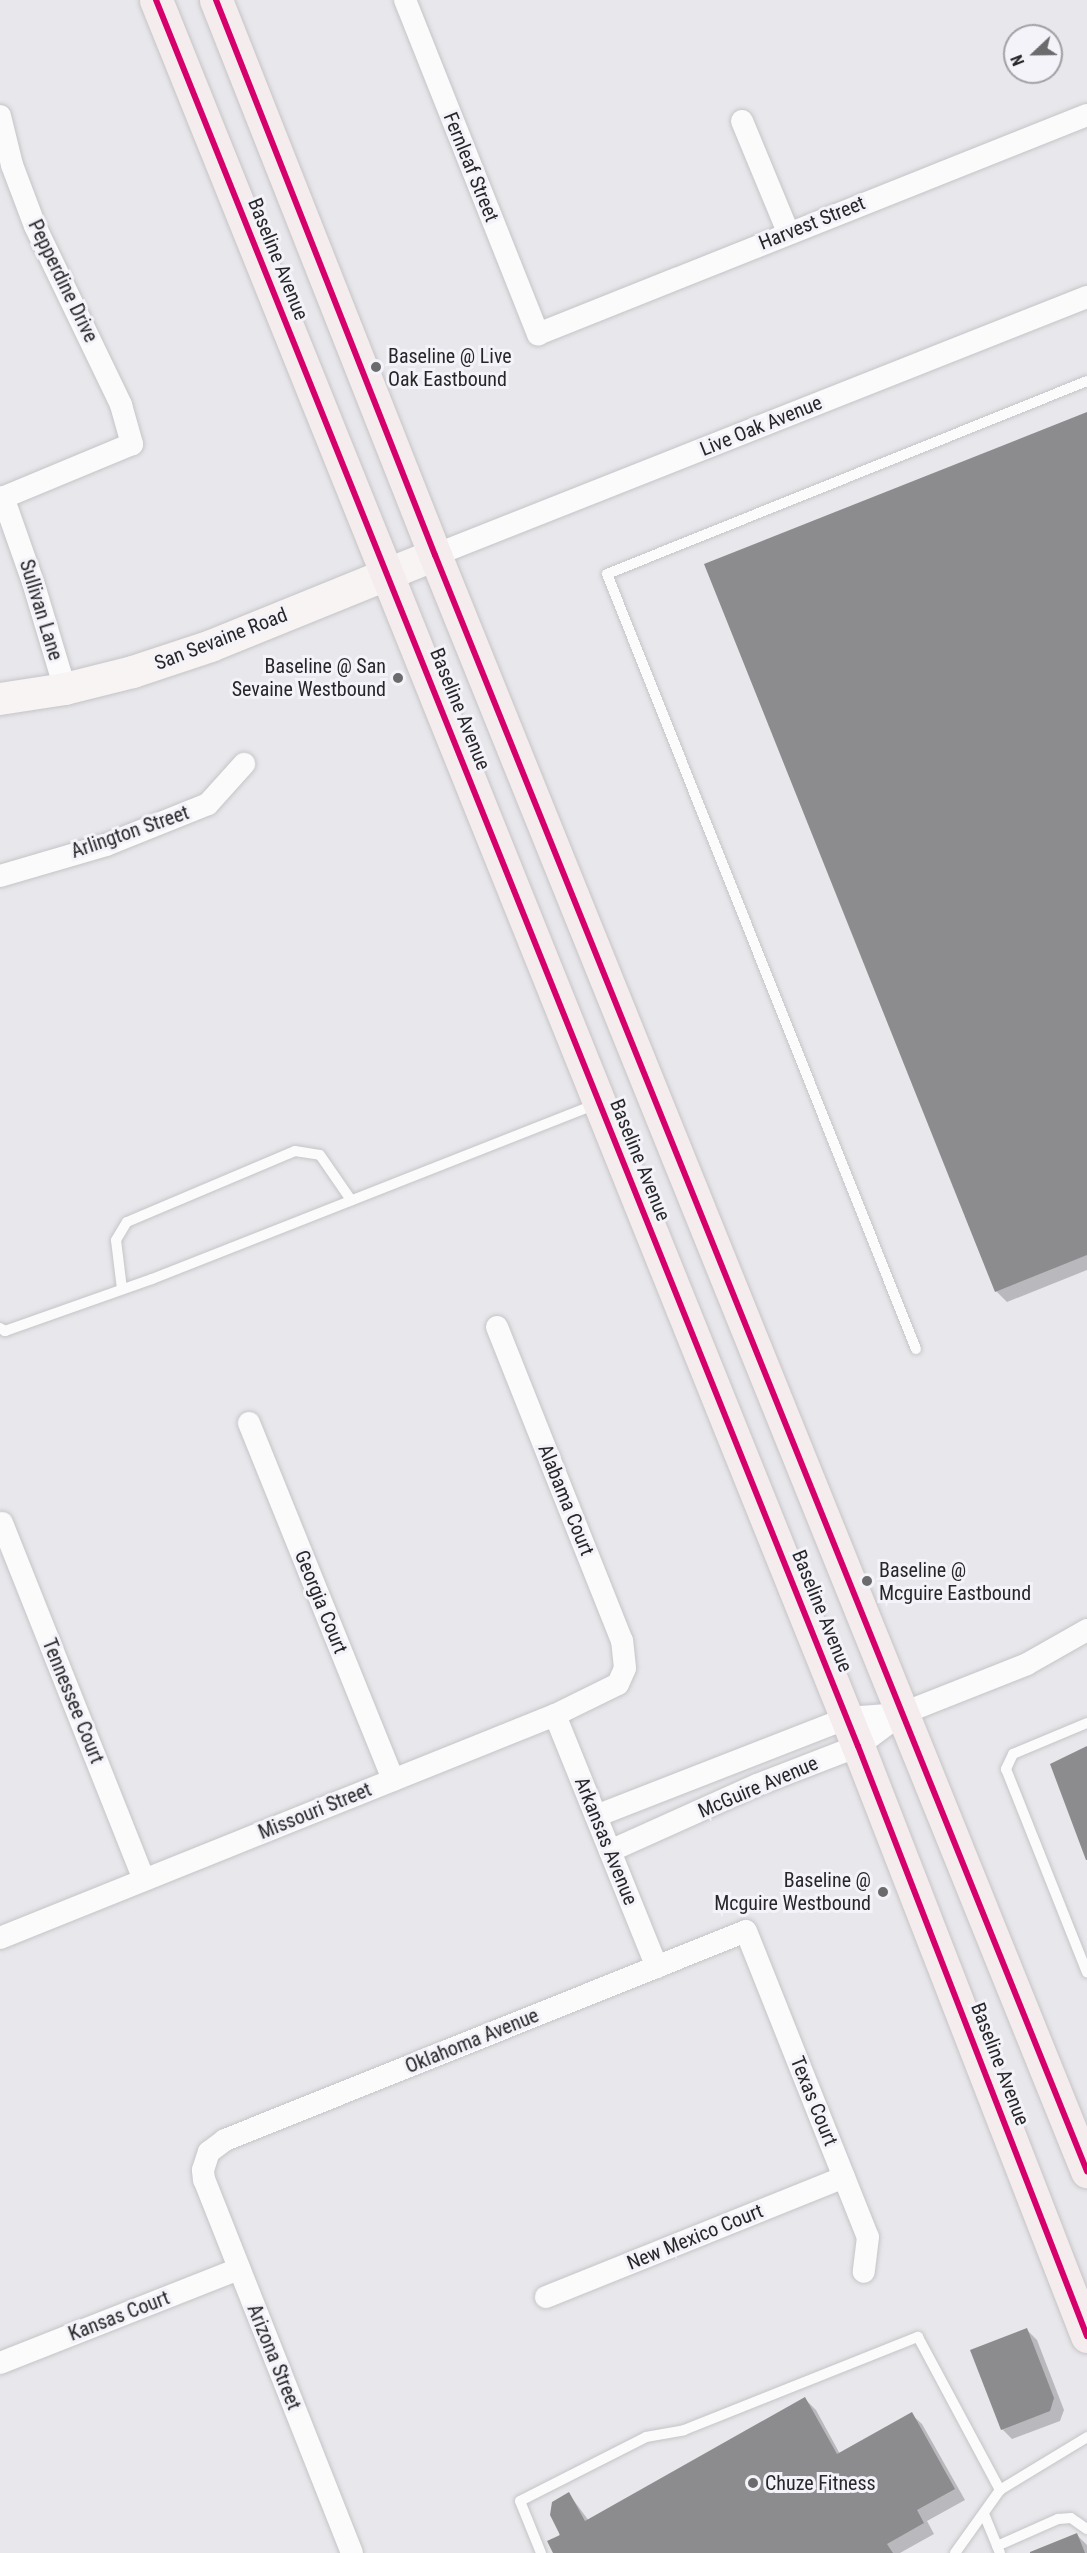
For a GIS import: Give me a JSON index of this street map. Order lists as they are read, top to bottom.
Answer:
{
  "streets": {
    "main road": ["Baseline Avenue"],
    "street": [
      "Fernleaf Street",
      "Harvest Street",
      "Pepperdine Drive",
      "Live Oak Avenue",
      "Sullivan Lane",
      "San Sevaine Road",
      "Arlington Street",
      "Alabama Court",
      "Georgia Court",
      "Tennessee Court",
      "McGuire Avenue",
      "Missouri Street",
      "Arkansas Avenue",
      "Oklahoma Avenue",
      "Texas Court",
      "New Mexico Court",
      "Kansas Court",
      "Arizona Street"
    ]
  },
  "crossings": [
    ["Fernleaf Street", "Harvest Street"],
    ["Baseline Avenue", "Live Oak Avenue"],
    ["Baseline Avenue", "San Sevaine Road"],
    ["Baseline Avenue", "McGuire Avenue"],
    ["Pepperdine Drive", "Sullivan Lane"],
    ["Live Oak Avenue", "San Sevaine Road"],
    ["Sullivan Lane", "San Sevaine Road"],
    ["Alabama Court", "Missouri Street"],
    ["Georgia Court", "Missouri Street"],
    ["Tennessee Court", "Missouri Street"],
    ["McGuire Avenue", "Arkansas Avenue"],
    ["Missouri Street", "Arkansas Avenue"],
    ["Arkansas Avenue", "Oklahoma Avenue"],
    ["Oklahoma Avenue", "Texas Court"],
    ["Oklahoma Avenue", "Arizona Street"],
    ["Texas Court", "New Mexico Court"],
    ["Kansas Court", "Arizona Street"]
  ],
  "places": [
    "Baseline @ Live Oak Eastbound",
    "Baseline @ San Sevaine Westbound",
    "Baseline @ Mcguire Eastbound",
    "Baseline @ Mcguire Westbound",
    "Chuze Fitness"
  ],
  "north": "left"
}
